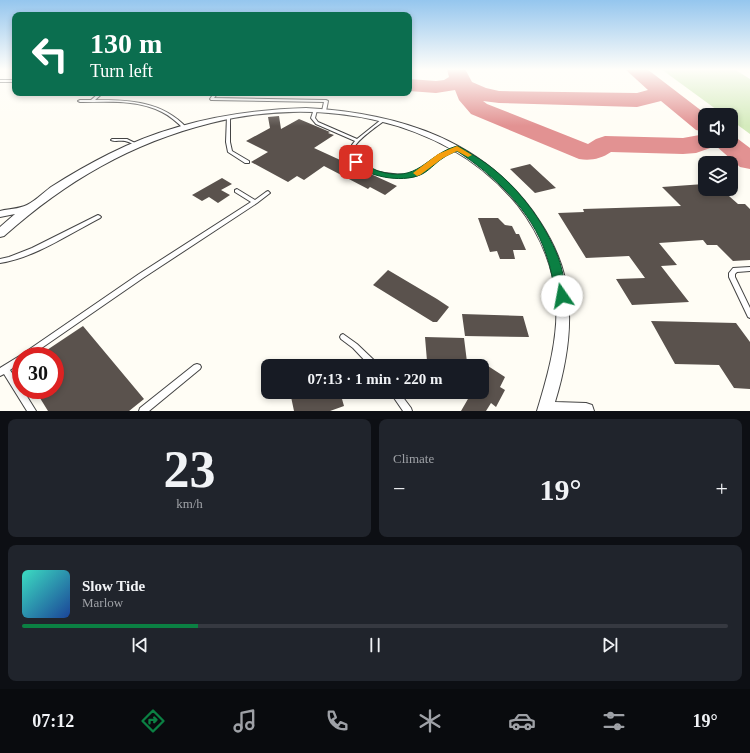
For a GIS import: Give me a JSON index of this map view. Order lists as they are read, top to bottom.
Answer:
{
  "page": {
    "turn": ["130 m", "Turn left"],
    "limit": "30",
    "trip": "07:13 · 1 min · 220 m",
    "tile": [
      ["23", "km/h"],
      "Climate"
    ],
    "heat": ["−", "19°", "+"],
    "song": ["Slow Tide", "Marlow"],
    "tabs": ["07:12", "19°"]
  }
}
